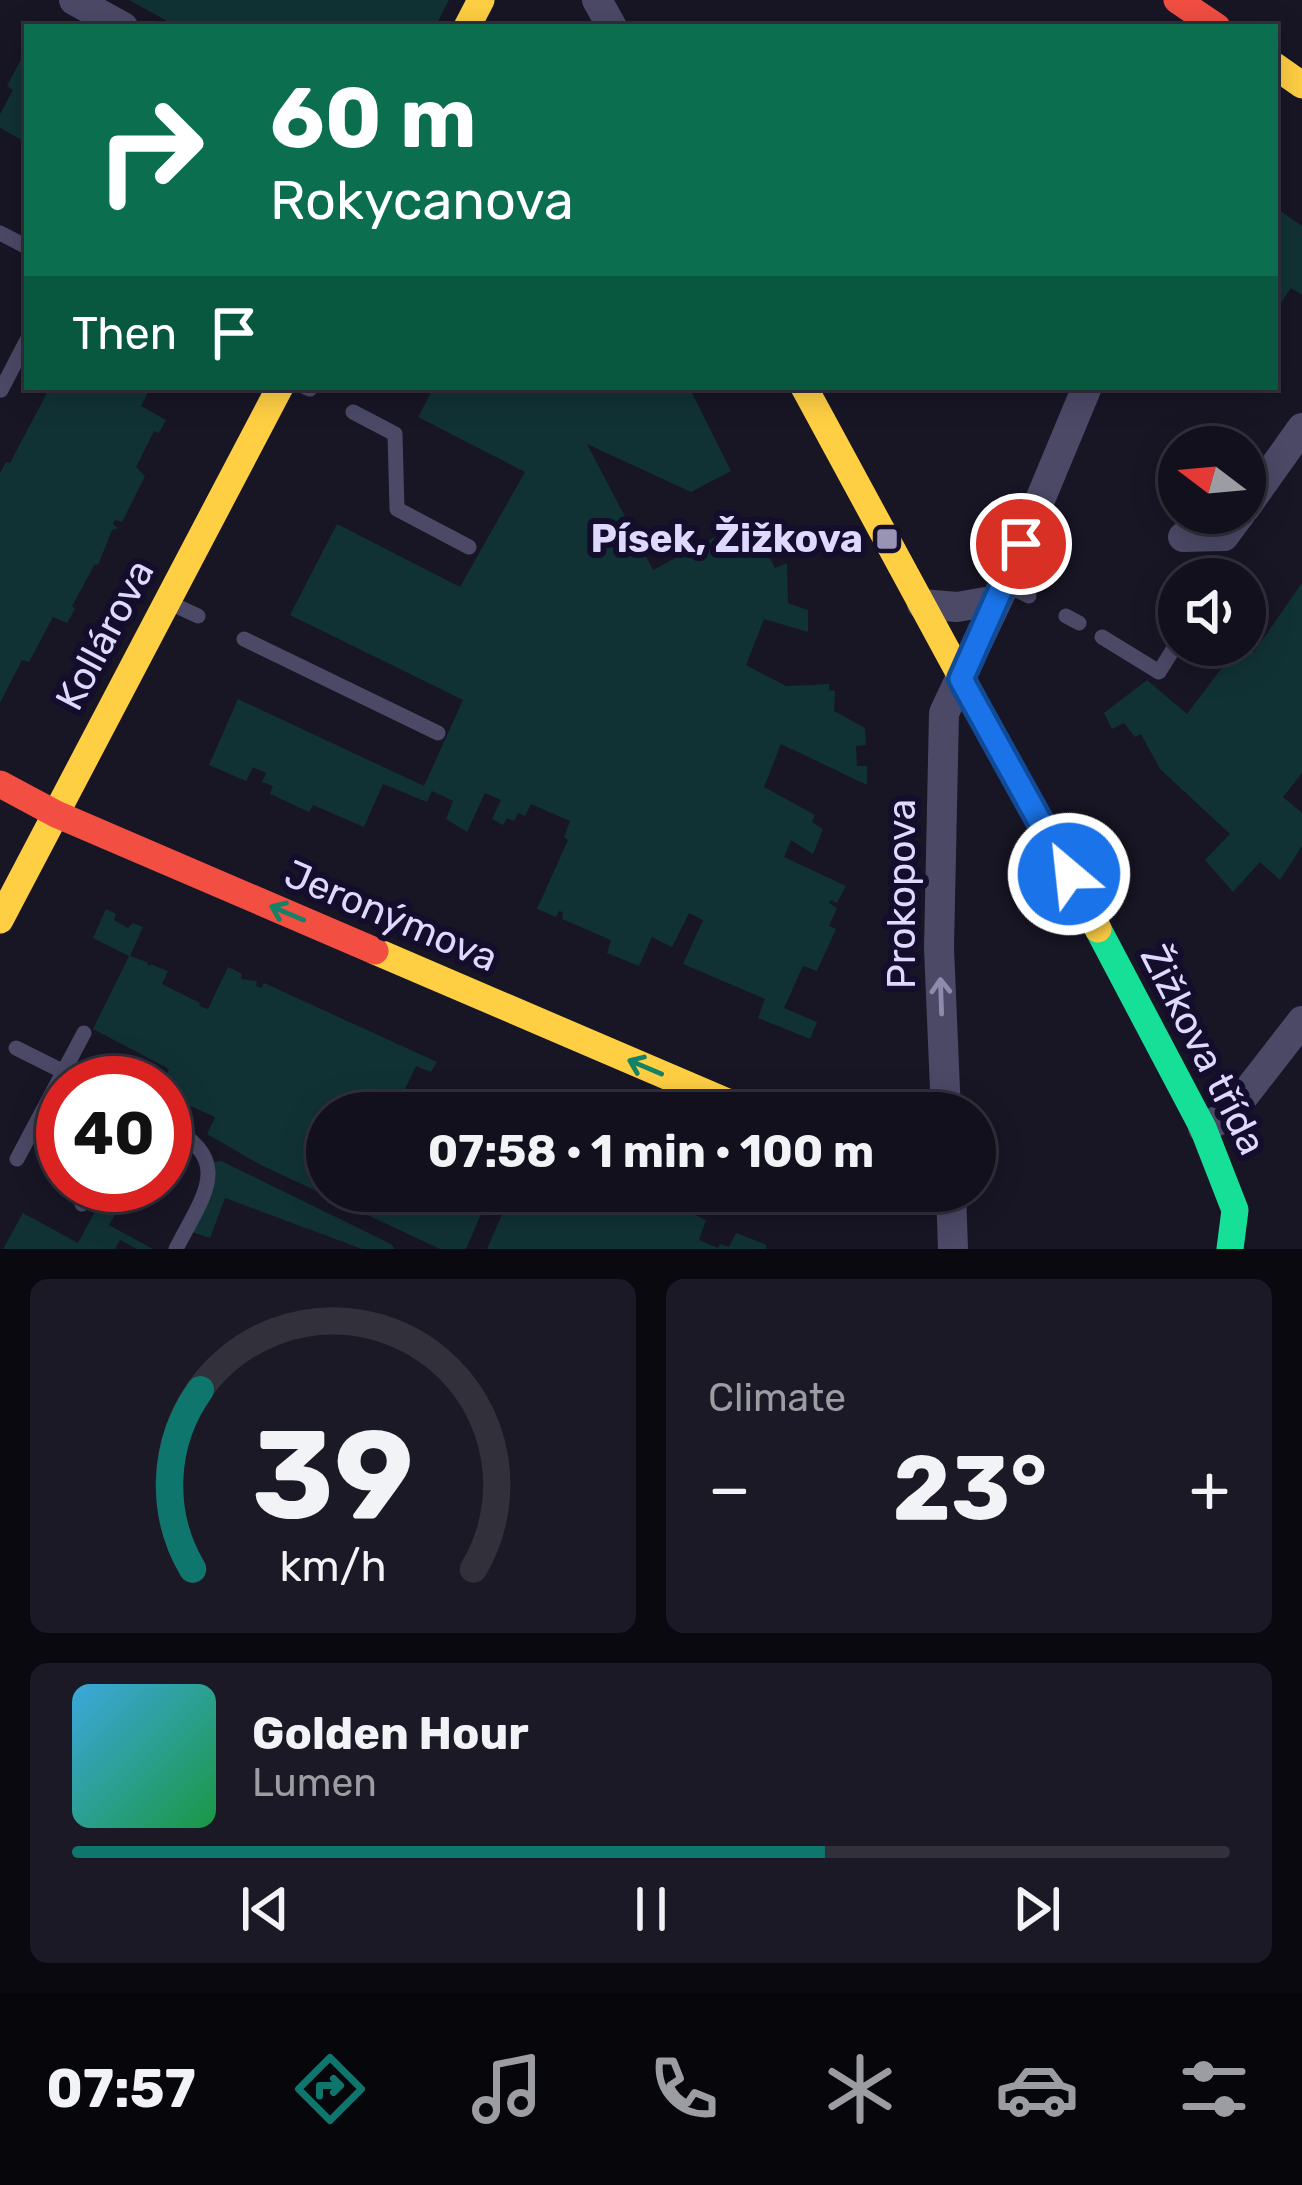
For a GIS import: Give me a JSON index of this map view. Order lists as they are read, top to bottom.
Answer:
{
  "streets": {
    "street": [
      "Kollárova",
      "Prokopova",
      "Jeronýmova",
      "Žižkova třída"
    ]
  },
  "crossings": [
    ["Kollárova", "Jeronýmova"],
    ["Prokopova", "Žižkova třída"]
  ],
  "one_way": ["Prokopova", "Jeronýmova"],
  "places": {
    "transit": ["Písek, Žižkova"]
  },
  "north": "left",
  "page": {
    "turn": ["60 m", "Rokycanova"],
    "then": "Then",
    "limit": "40",
    "trip": "07:58 · 1 min · 100 m",
    "tile": "Climate",
    "heat": ["−", "23°", "+"],
    "song": ["Golden Hour", "Lumen"],
    "tabs": "07:57",
    "gauge": ["39", "km/h"]
  }
}
